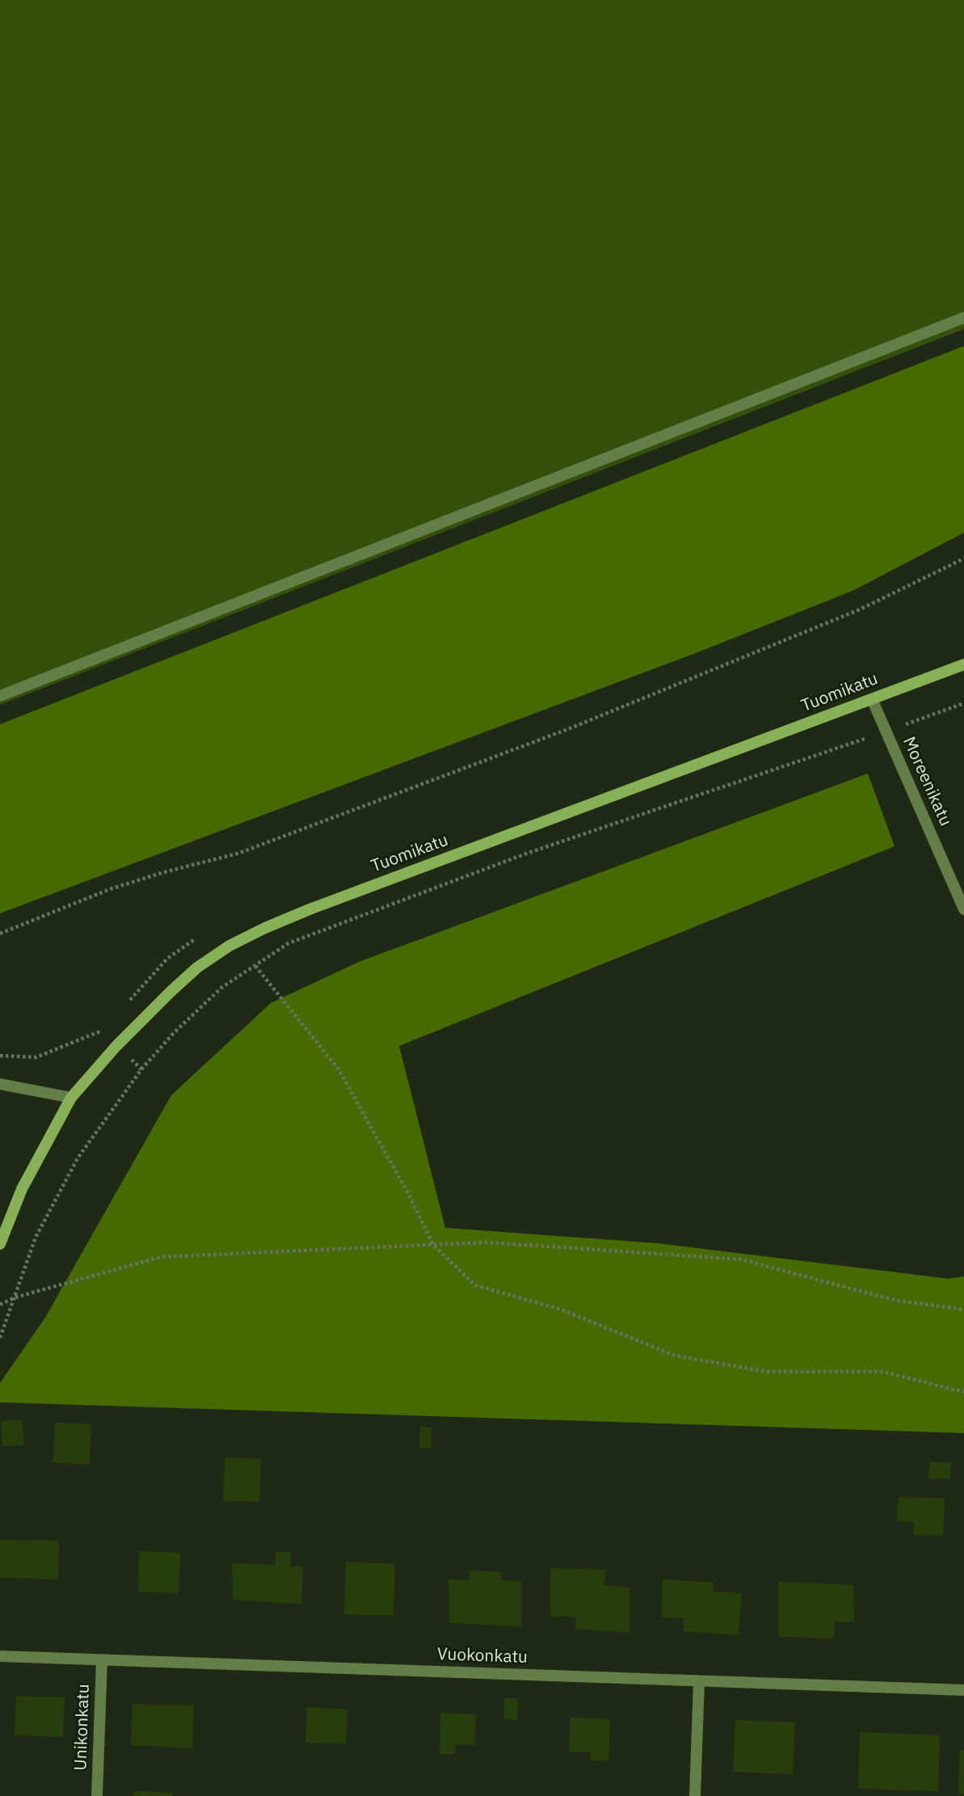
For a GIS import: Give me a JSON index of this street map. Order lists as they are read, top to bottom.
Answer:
{
  "streets": {
    "street": [
      "Tuomikatu",
      "Moreenikatu",
      "Vuokonkatu",
      "Unikonkatu"
    ]
  },
  "crossings": [
    ["Tuomikatu", "Moreenikatu"],
    ["Vuokonkatu", "Unikonkatu"]
  ]
}
